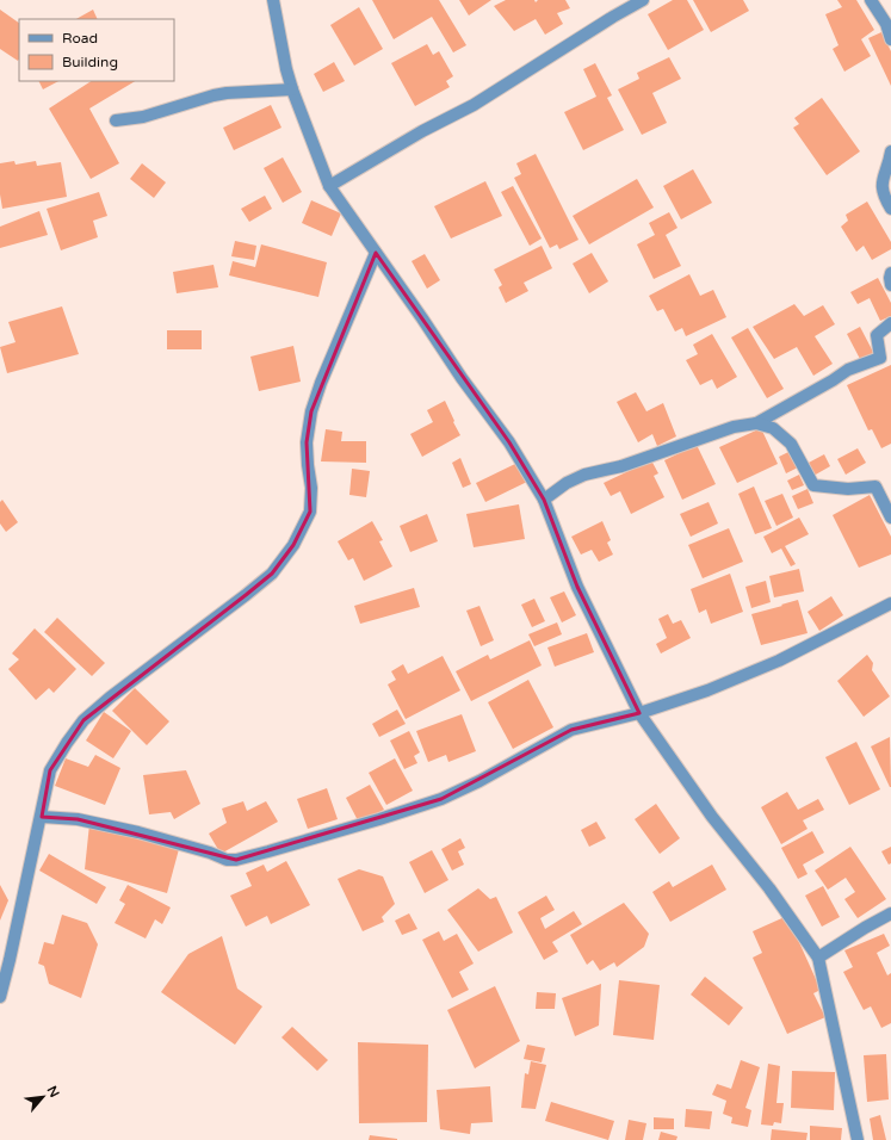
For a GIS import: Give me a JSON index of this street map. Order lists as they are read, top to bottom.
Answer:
{
  "legend": ["Road", "Building"],
  "north": "top right"
}
